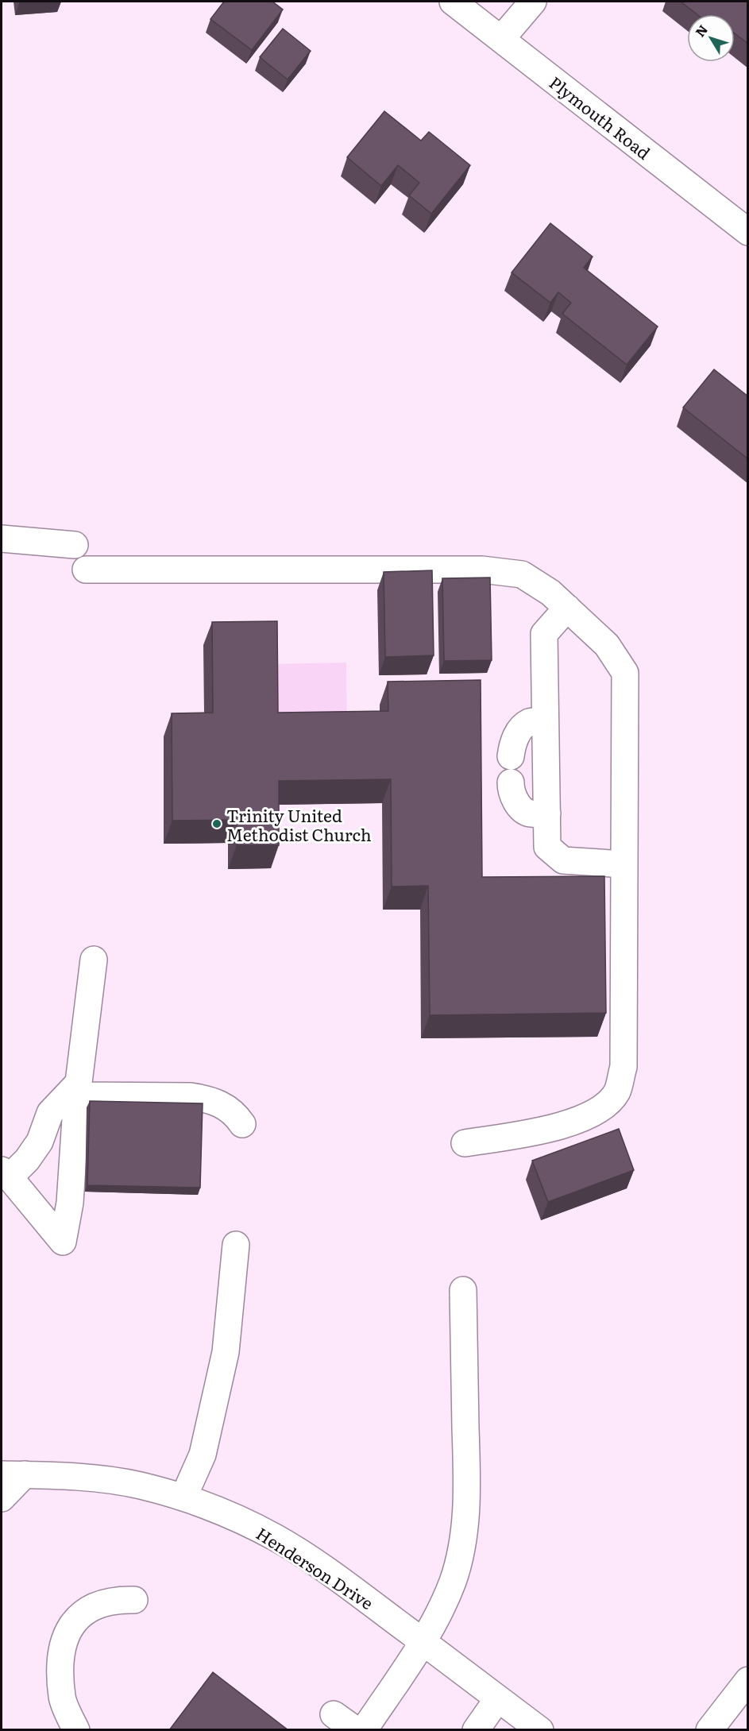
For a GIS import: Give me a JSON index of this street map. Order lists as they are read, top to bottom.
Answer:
{
  "streets": {
    "street": ["Plymouth Road", "Henderson Drive"]
  },
  "places": ["Trinity United Methodist Church"],
  "north": "top left"
}
